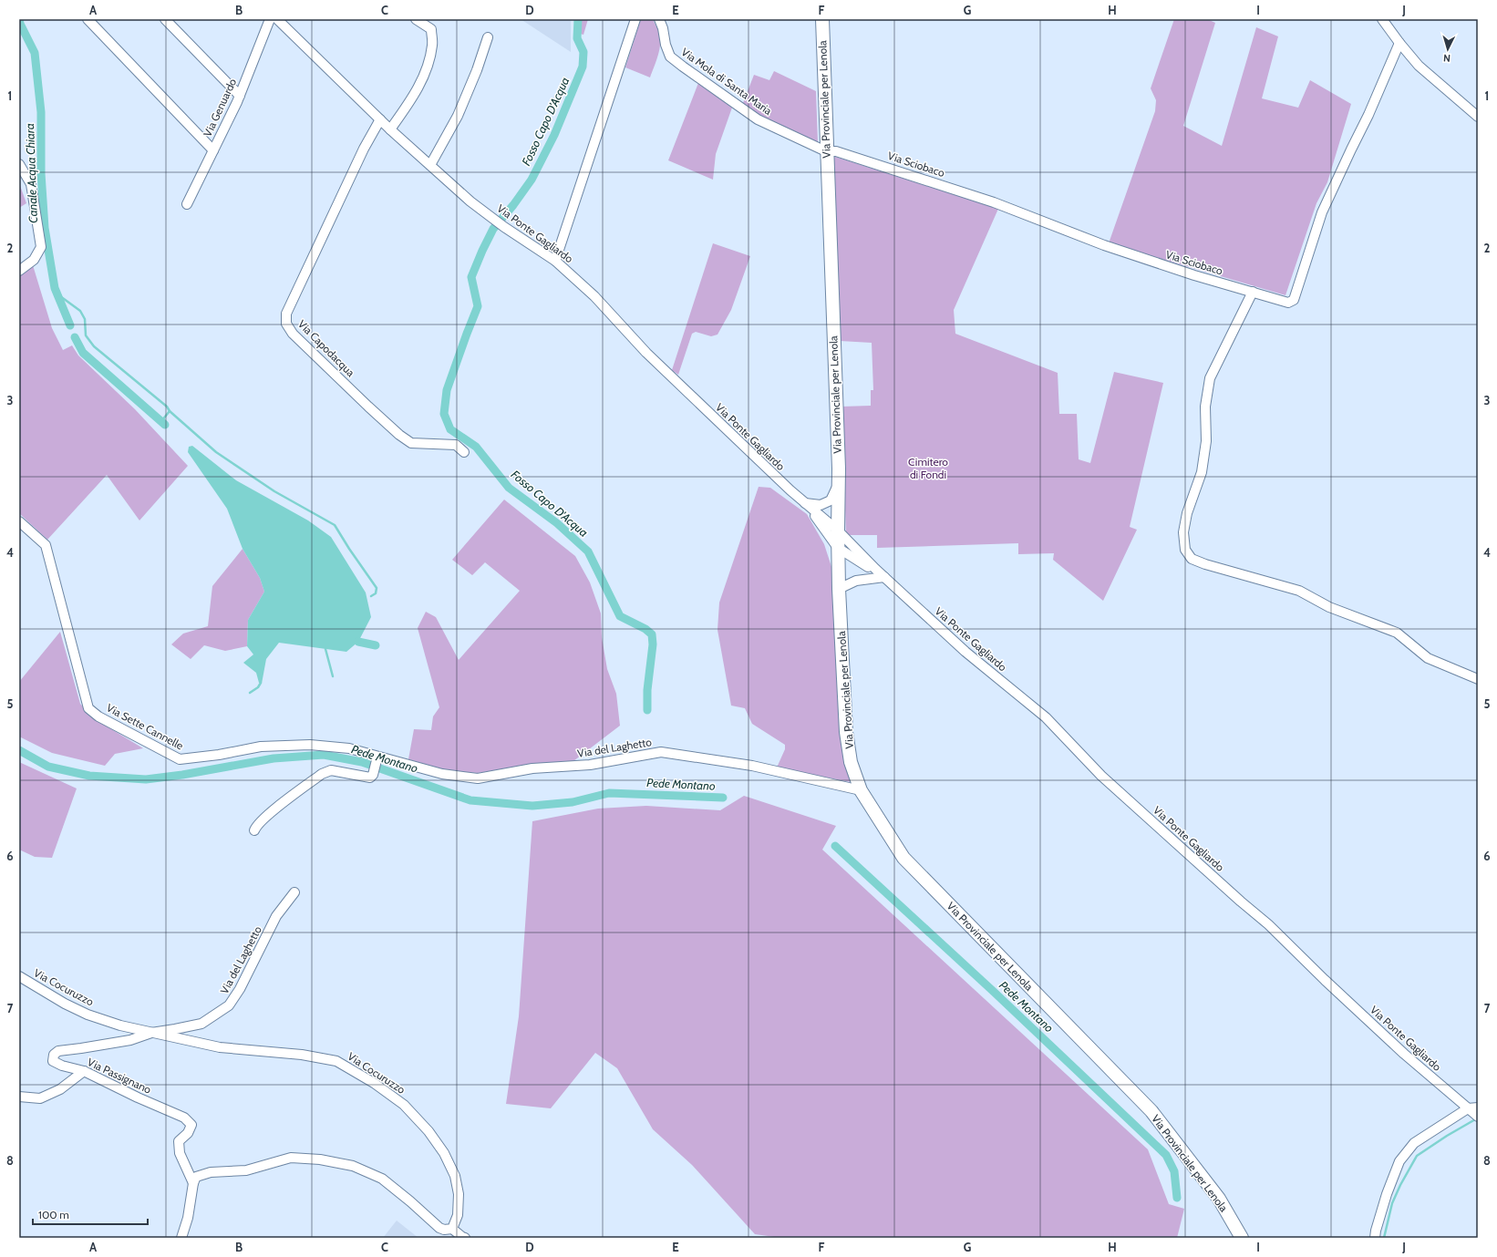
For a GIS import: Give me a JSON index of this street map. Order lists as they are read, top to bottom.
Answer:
{
  "streets": {
    "main road": ["Via Provinciale per Lenola"],
    "street": [
      "Via Mola di Santa Maria",
      "Via Genuardo",
      "Via Sciobaco",
      "Via Ponte Gagliardo",
      "Via Capodacqua",
      "Via Sette Cannelle",
      "Via del Laghetto",
      "Via Cocuruzzo",
      "Via Passignano"
    ]
  },
  "crossings": [
    ["Via Mola di Santa Maria", "Via Provinciale per Lenola"],
    ["Via Mola di Santa Maria", "Via Sciobaco"],
    ["Via Provinciale per Lenola", "Via Sciobaco"],
    ["Via Provinciale per Lenola", "Via Ponte Gagliardo"],
    ["Via Provinciale per Lenola", "Via del Laghetto"],
    ["Via Ponte Gagliardo", "Via Capodacqua"],
    ["Via Sette Cannelle", "Via del Laghetto"],
    ["Via del Laghetto", "Via Cocuruzzo"],
    ["Via del Laghetto", "Via Passignano"],
    ["Via Cocuruzzo", "Via Passignano"]
  ],
  "water": ["Fosso Capo D'Acqua", "Canale Acqua Chiara", "Pede Montano"],
  "parks": ["Cimitero di Fondi"],
  "scale_bar": "100 m",
  "north": "bottom",
  "grid": {
    "columns": [
      "A",
      "B",
      "C",
      "D",
      "E",
      "F",
      "G",
      "H",
      "I",
      "J"
    ],
    "rows": [
      "1",
      "2",
      "3",
      "4",
      "5",
      "6",
      "7",
      "8"
    ]
  }
}
